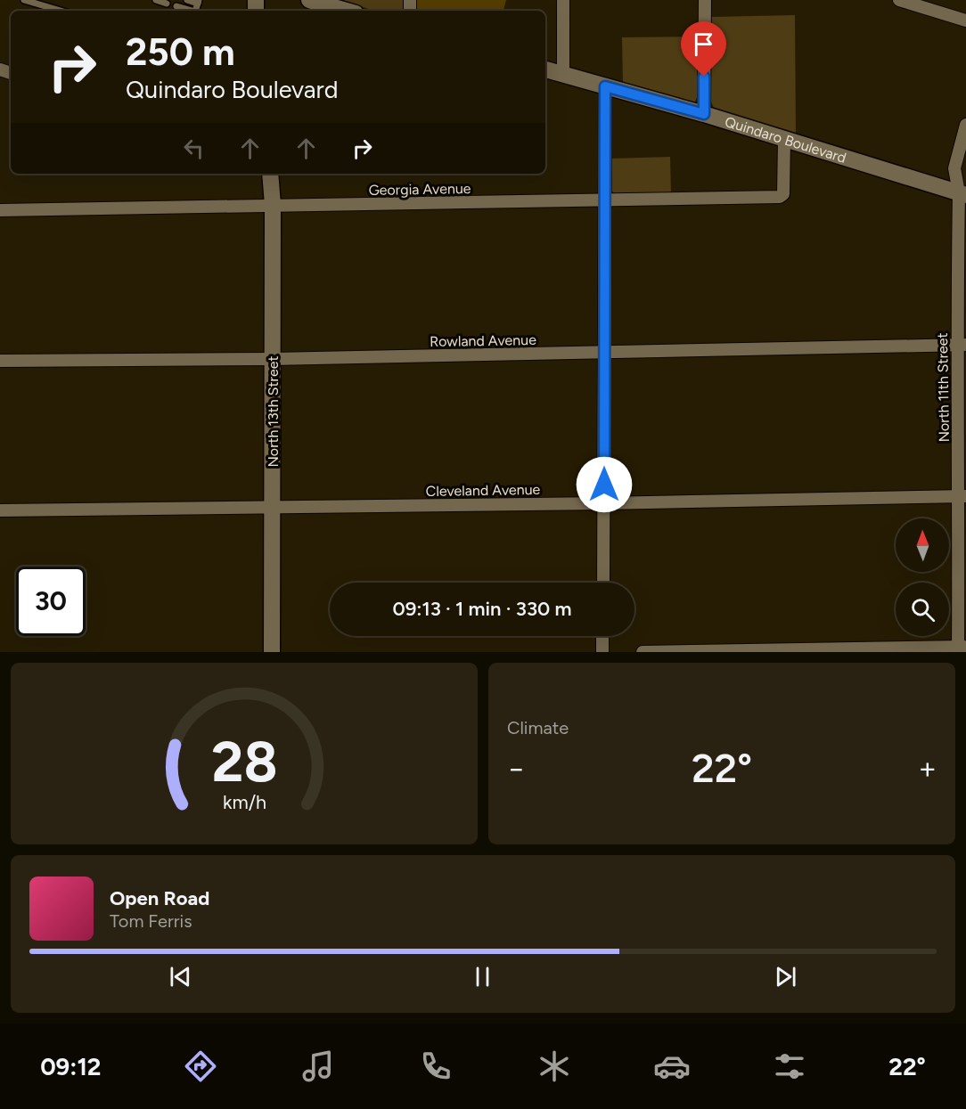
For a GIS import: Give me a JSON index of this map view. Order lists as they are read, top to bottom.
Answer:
{
  "streets": {
    "street": [
      "Quindaro Boulevard",
      "Georgia Avenue",
      "Rowland Avenue",
      "North 11th Street",
      "North 13th Street",
      "Cleveland Avenue"
    ]
  },
  "crossings": [
    ["Quindaro Boulevard", "Georgia Avenue"],
    ["Quindaro Boulevard", "North 11th Street"],
    ["Georgia Avenue", "North 13th Street"],
    ["Rowland Avenue", "North 11th Street"],
    ["Rowland Avenue", "North 13th Street"],
    ["North 11th Street", "Cleveland Avenue"],
    ["North 13th Street", "Cleveland Avenue"]
  ],
  "north": "top",
  "page": {
    "turn": ["250 m", "Quindaro Boulevard"],
    "limit": "30",
    "trip": "09:13 · 1 min · 330 m",
    "tile": "Climate",
    "heat": ["−", "22°", "+"],
    "song": ["Open Road", "Tom Ferris"],
    "tabs": ["09:12", "22°"],
    "gauge": ["28", "km/h"]
  }
}
